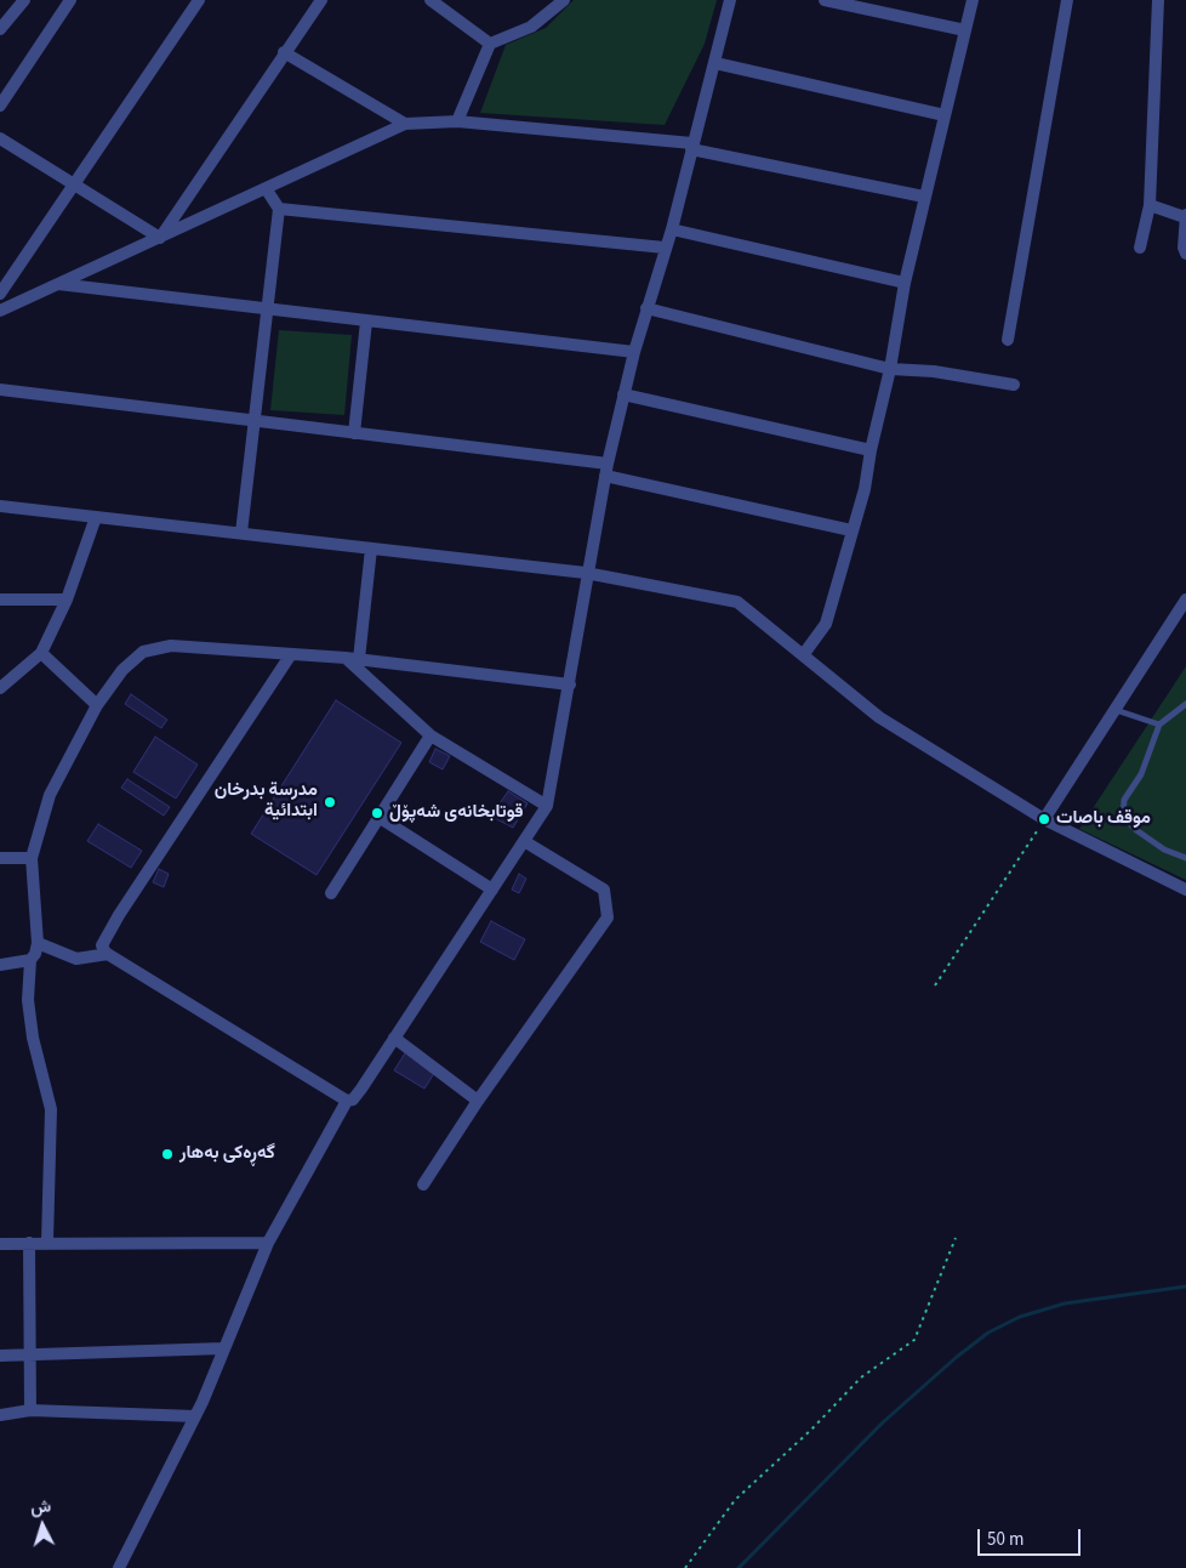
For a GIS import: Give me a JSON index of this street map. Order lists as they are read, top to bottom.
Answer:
{
  "places": [
    "مدرسة بدرخان ابتدائية",
    "قوتابخانەی شەپۆڵ",
    "موقف باصات",
    "گەڕەکی بەهار"
  ],
  "scale_bar": "50 m",
  "north": "top"
}
